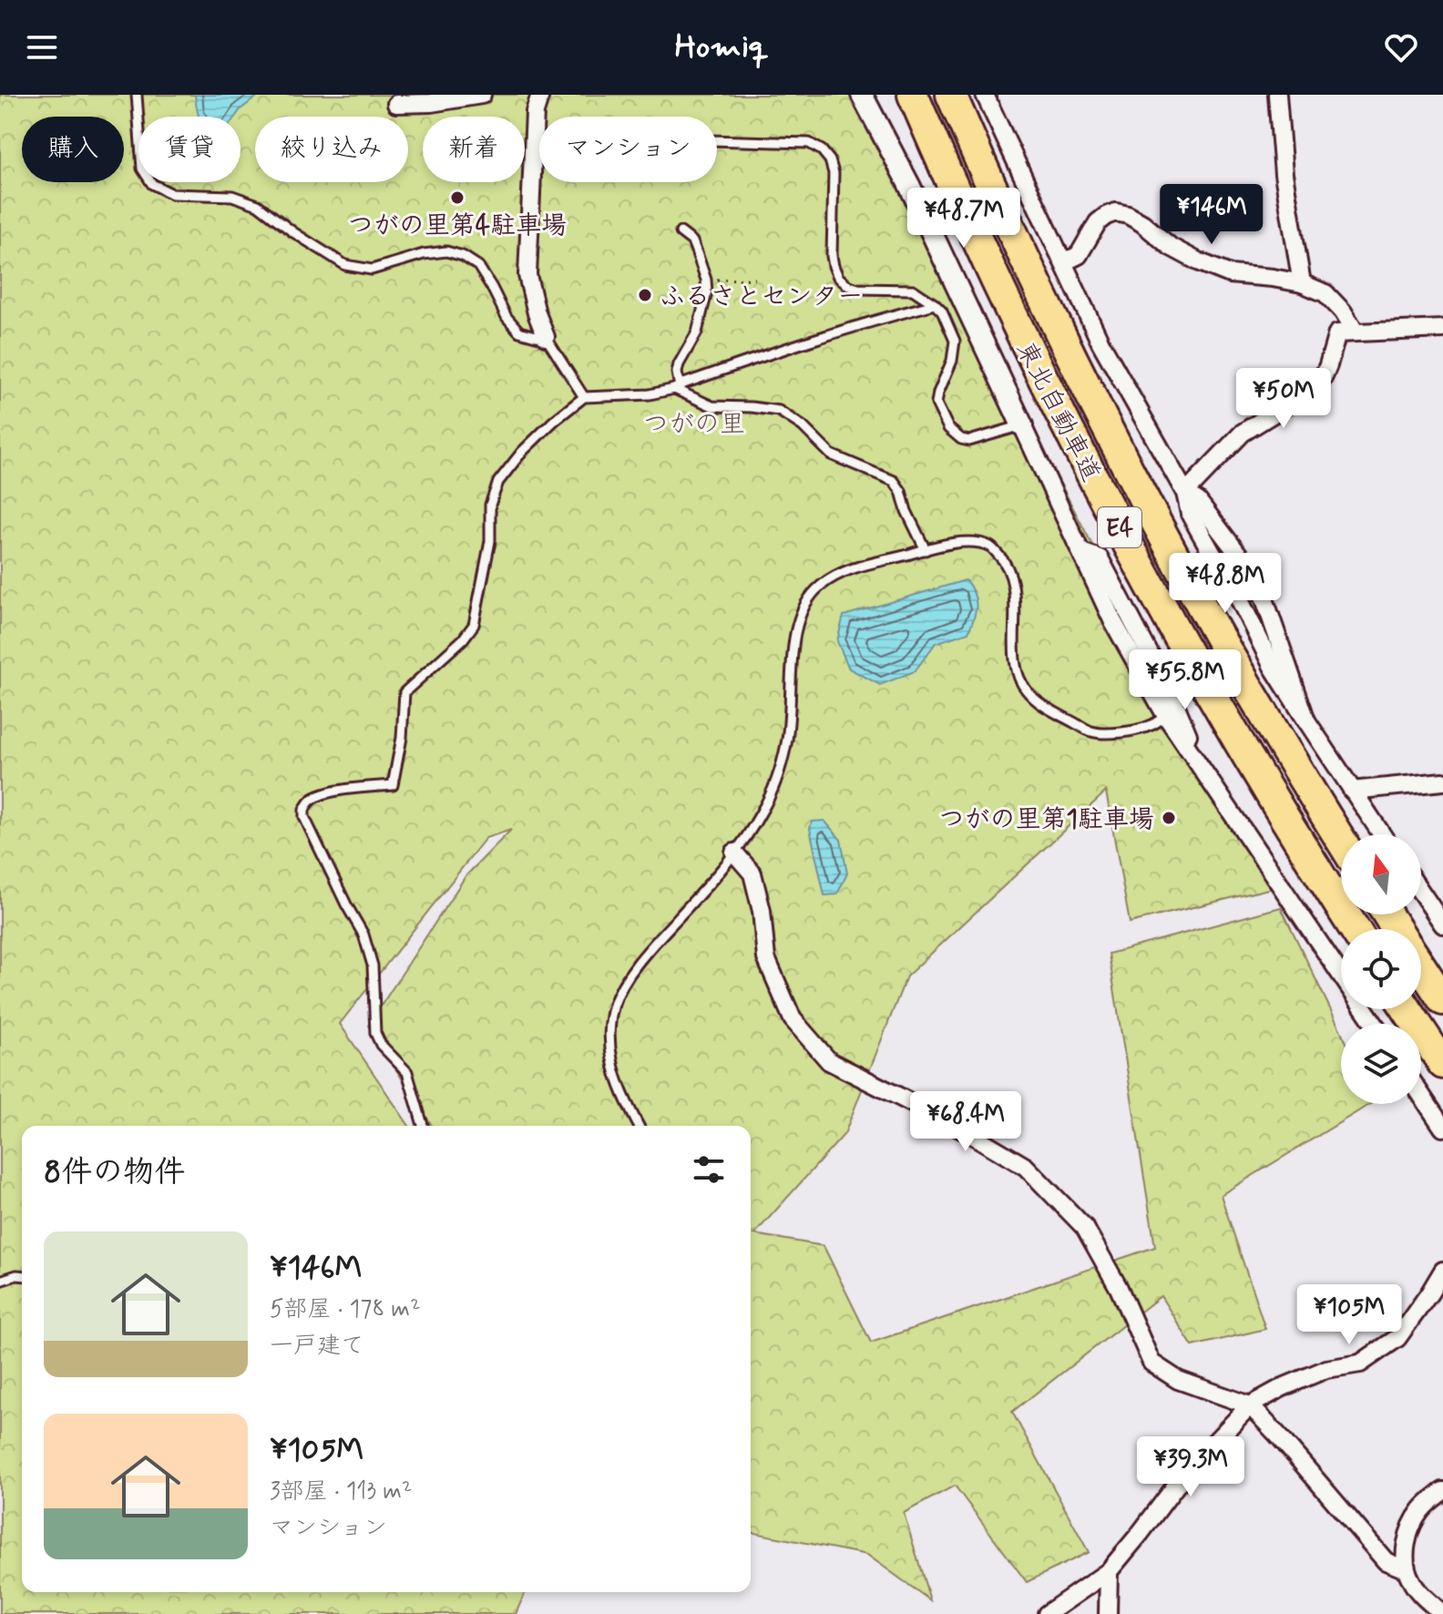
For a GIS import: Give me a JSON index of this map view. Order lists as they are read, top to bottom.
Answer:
{
  "streets": {
    "highway": ["東北自動車道", "E4"]
  },
  "parks": ["つがの里"],
  "places": ["つがの里第4駐車場", "ふるさとセンター", "つがの里第1駐車場"],
  "north": "top",
  "page": {
    "header": "Homiq",
    "chip": [
      "購入",
      "賃貸",
      "絞り込み",
      "新着",
      "マンション"
    ],
    "price": [
      "¥146M",
      "¥48.7M",
      "¥50M",
      "¥48.8M",
      "¥55.8M",
      "¥68.4M",
      "¥105M",
      "¥39.3M"
    ],
    "heading": "8件の物件",
    "list": [
      {
        "name": "¥146M",
        "note": "5部屋 · 178 m² · 一戸建て"
      },
      {
        "name": "¥105M",
        "note": "3部屋 · 113 m² · マンション"
      }
    ]
  }
}
